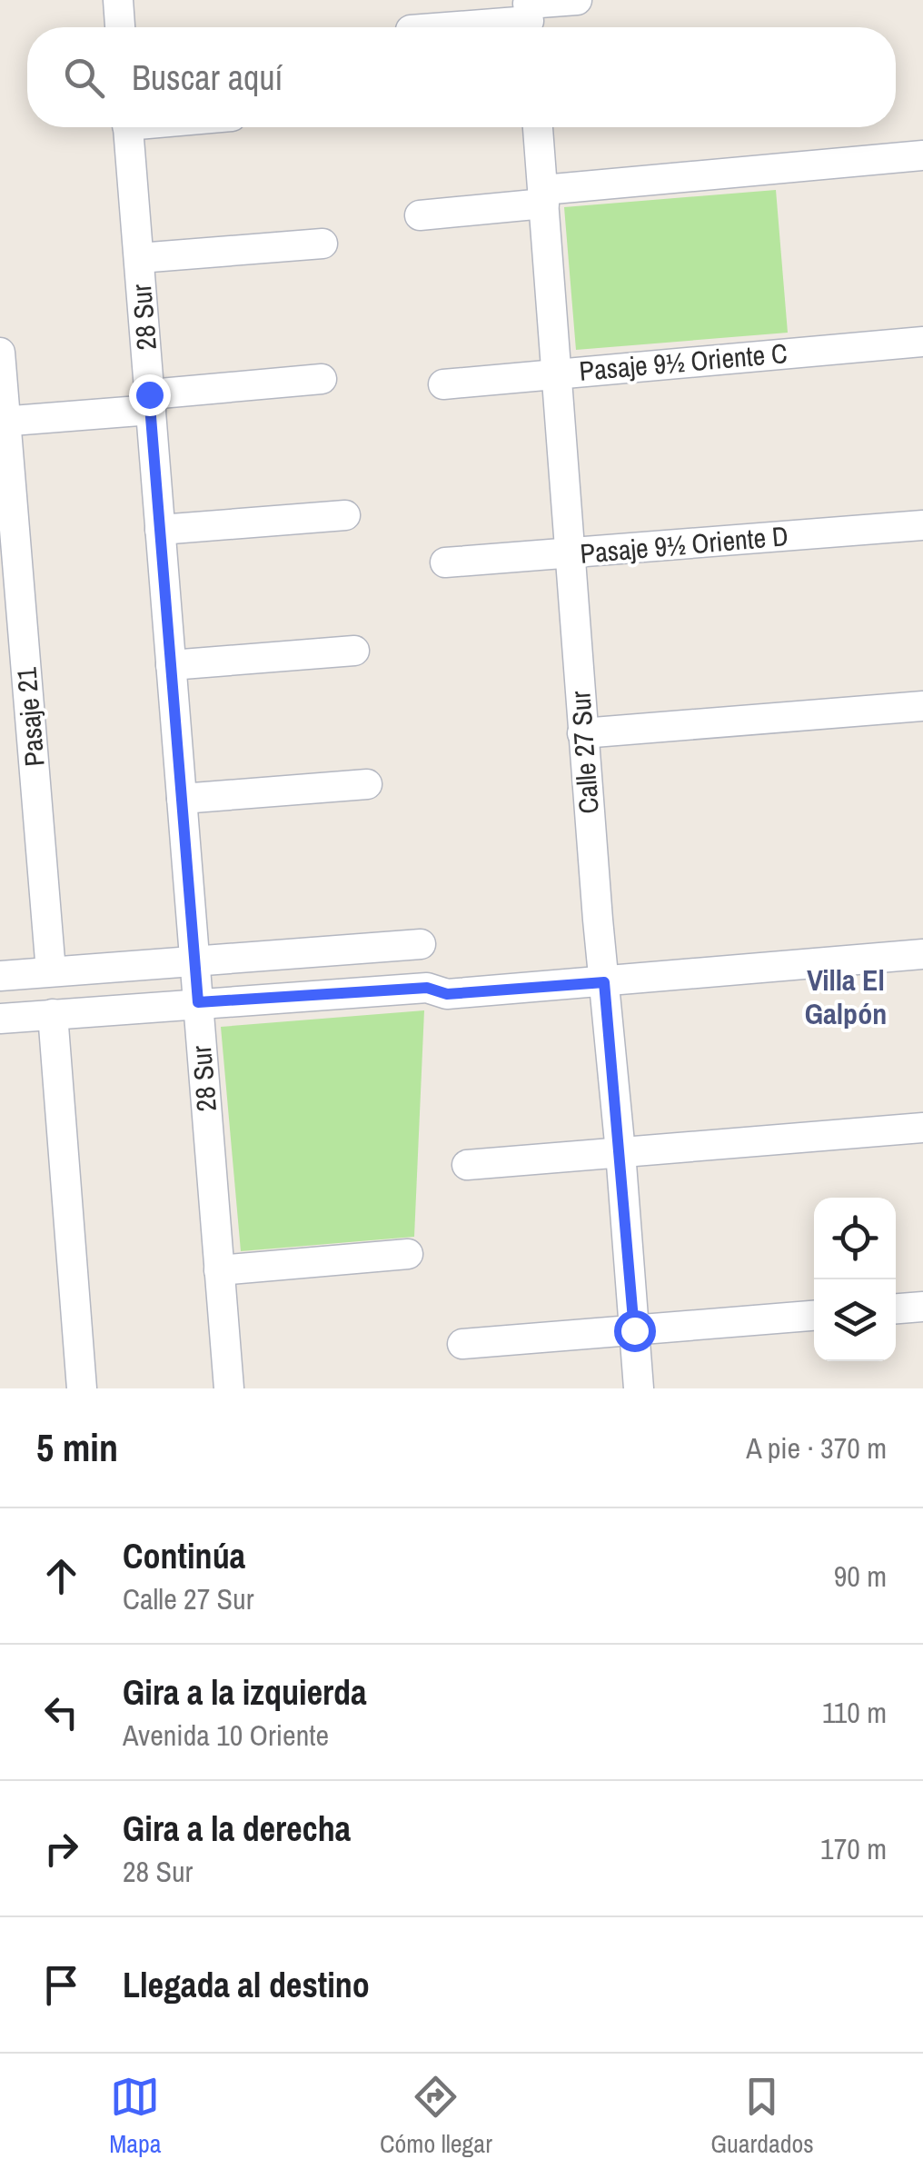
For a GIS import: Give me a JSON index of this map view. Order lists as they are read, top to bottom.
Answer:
{
  "streets": {
    "street": [
      "28 Sur",
      "Pasaje 9½ Oriente C",
      "Pasaje 9½ Oriente D",
      "Pasaje 21",
      "Calle 27 Sur"
    ]
  },
  "crossings": [
    ["Pasaje 9½ Oriente C", "Calle 27 Sur"],
    ["Pasaje 9½ Oriente D", "Calle 27 Sur"]
  ],
  "districts": ["Villa El Galpón"],
  "page": {
    "search": "Buscar aquí",
    "heading": ["5 min", "A pie · 370 m"],
    "list": [
      ["Continúa", "Calle 27 Sur", "90 m"],
      ["Gira a la izquierda", "Avenida 10 Oriente", "110 m"],
      ["Gira a la derecha", "28 Sur", "170 m"],
      "Llegada al destino"
    ],
    "nav": ["Mapa", "Cómo llegar", "Guardados"]
  }
}
